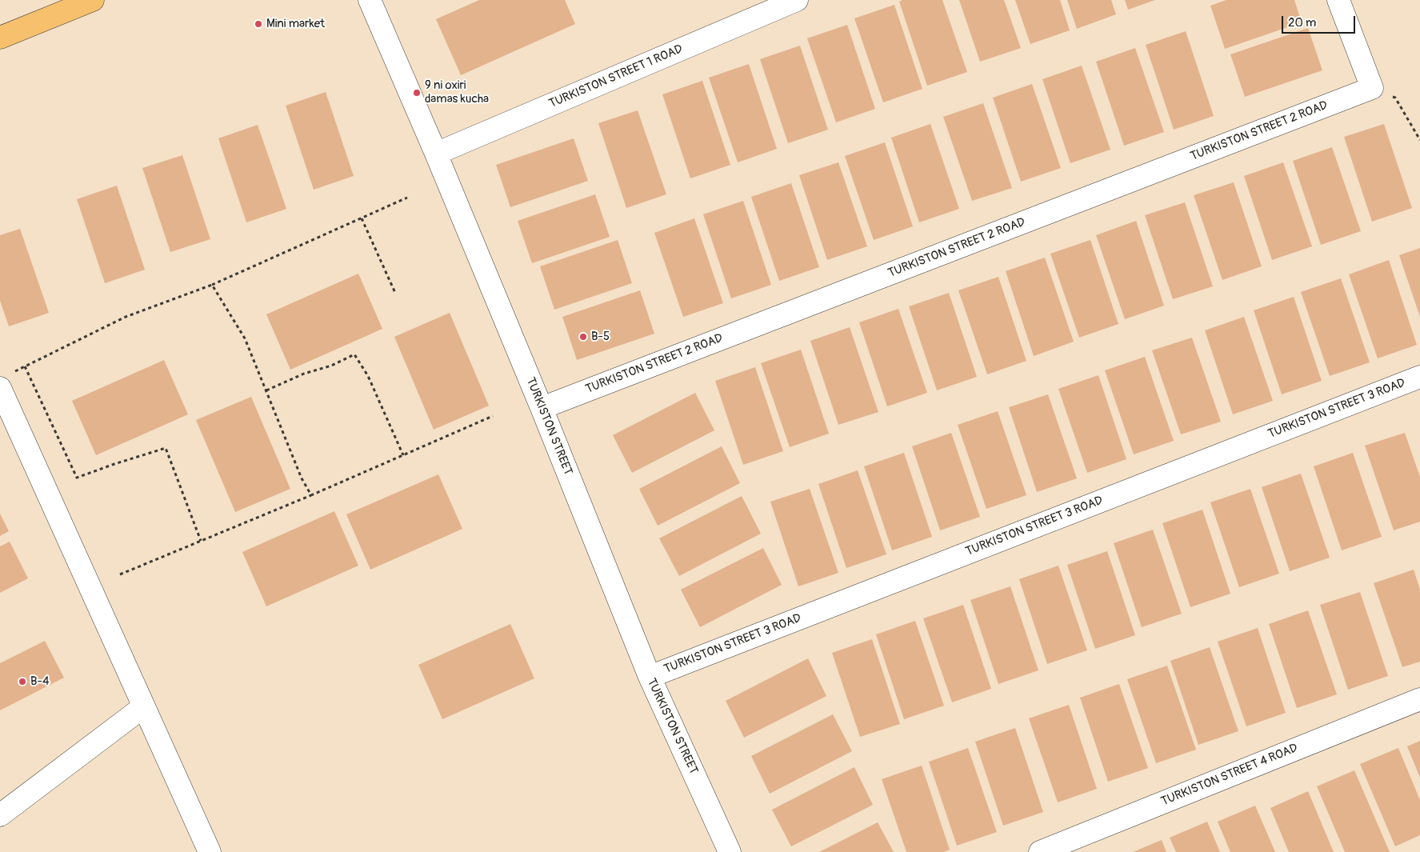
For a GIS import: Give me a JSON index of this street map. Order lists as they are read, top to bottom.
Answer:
{
  "streets": {
    "street": [
      "TURKISTON STREET 1 ROAD",
      "TURKISTON STREET 2 ROAD",
      "TURKISTON STREET 3 ROAD",
      "TURKISTON STREET",
      "TURKISTON STREET 4 ROAD"
    ]
  },
  "crossings": [
    ["TURKISTON STREET 1 ROAD", "TURKISTON STREET"],
    ["TURKISTON STREET 2 ROAD", "TURKISTON STREET"],
    ["TURKISTON STREET 3 ROAD", "TURKISTON STREET"]
  ],
  "places": [
    "Mini market",
    "9 ni oxiri damas kucha",
    "В-5",
    "В-4"
  ],
  "scale_bar": "20 m"
}
